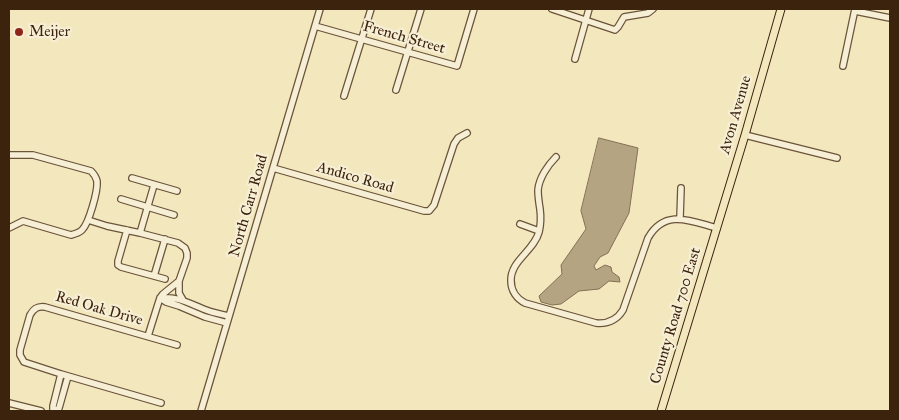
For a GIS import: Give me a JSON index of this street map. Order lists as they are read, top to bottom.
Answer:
{
  "streets": {
    "main road": ["Avon Avenue", "County Road 700 East"],
    "street": [
      "French Street",
      "Andico Road",
      "North Carr Road",
      "Red Oak Drive"
    ]
  },
  "crossings": [
    ["French Street", "North Carr Road"],
    ["Avon Avenue", "County Road 700 East"],
    ["Andico Road", "North Carr Road"]
  ],
  "places": ["Meijer"]
}
